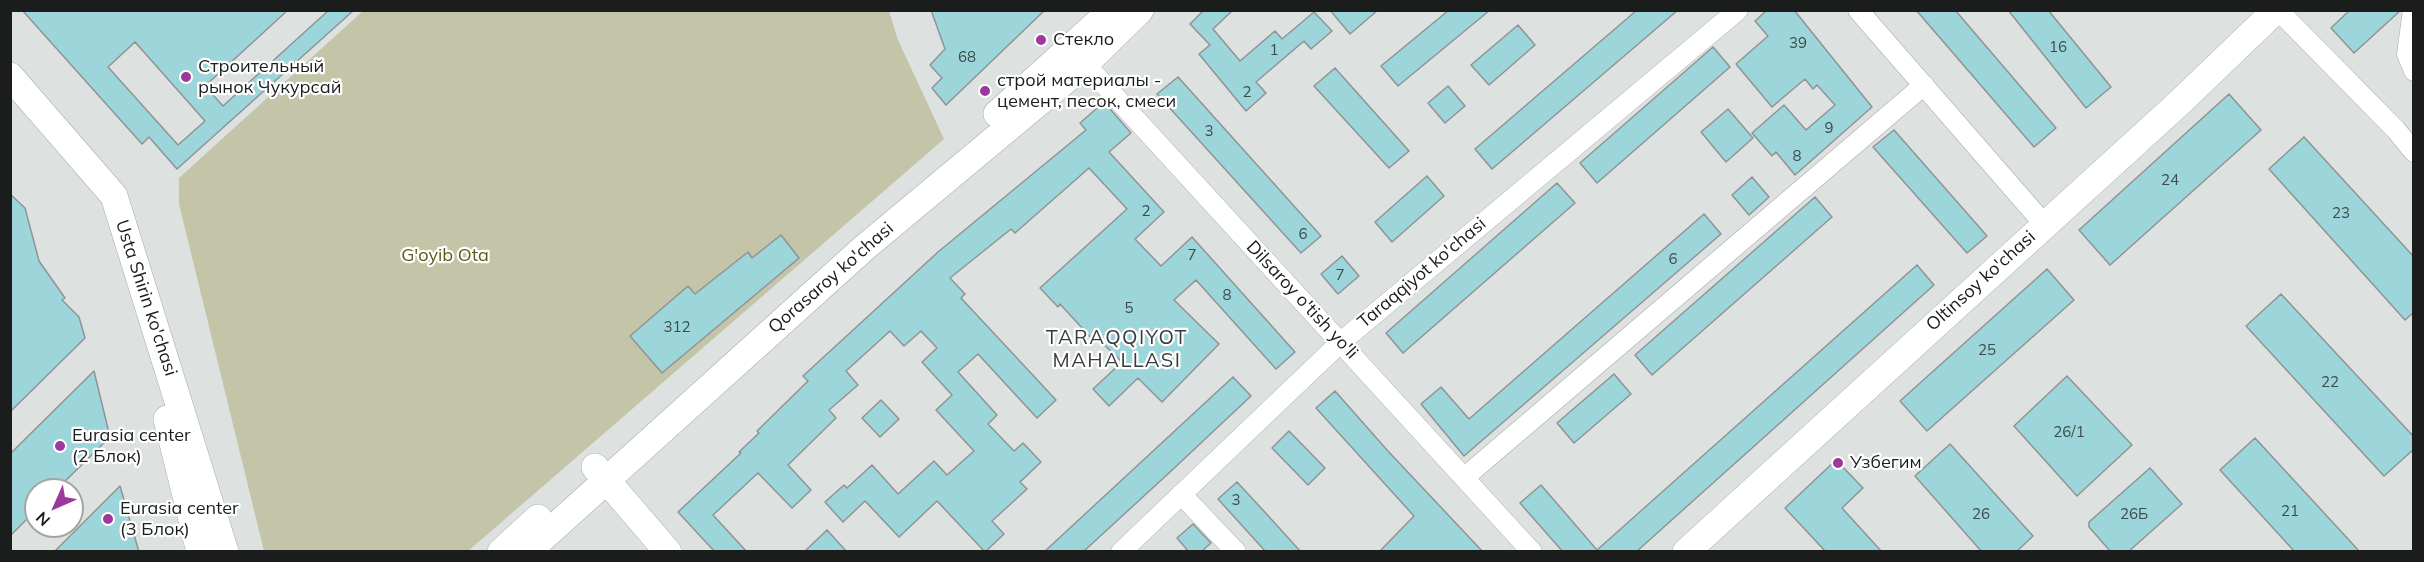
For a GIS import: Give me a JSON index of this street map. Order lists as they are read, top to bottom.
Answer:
{
  "streets": {
    "main road": ["Qorasaroy ko'chasi", "Oltinsoy ko'chasi", "Usta Shirin ko'chasi"],
    "street": ["Taraqqiyot ko'chasi", "Dilsaroy o'tish yo'li"]
  },
  "crossings": [
    ["Taraqqiyot ko'chasi", "Dilsaroy o'tish yo'li"],
    ["Qorasaroy ko'chasi", "Dilsaroy o'tish yo'li"]
  ],
  "districts": ["TARAQQIYOT MAHALLASI"],
  "parks": ["G'oyib Ota"],
  "places": [
    "Стекло",
    "Строительный рынок Чукурсай",
    "строй материалы - цемент, песок, смеси",
    "Eurasia center (2 Блок)",
    "Узбегим",
    "Eurasia center (3 Блок)"
  ],
  "house_numbers": [
    "39",
    "16",
    "1",
    "68",
    "2",
    "9",
    "3",
    "8",
    "24",
    "2",
    "23",
    "6",
    "7",
    "6",
    "7",
    "8",
    "5",
    "312",
    "25",
    "22",
    "26/1",
    "3",
    "21",
    "26",
    "26Б"
  ],
  "north": "bottom left"
}
